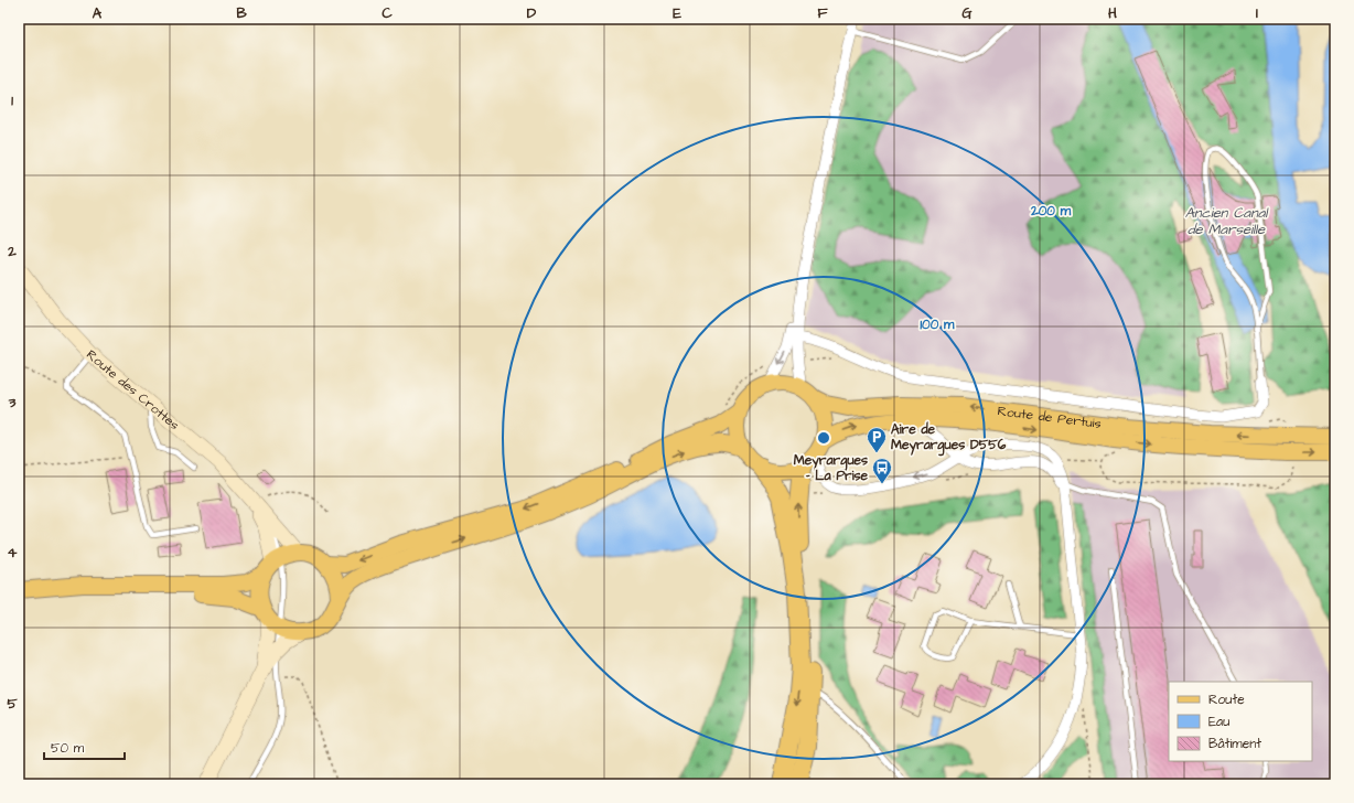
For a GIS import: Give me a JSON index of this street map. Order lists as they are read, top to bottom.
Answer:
{
  "streets": {
    "main road": ["Route des Crottes", "Route de Pertuis"]
  },
  "water": ["Ancien Canal de Marseille"],
  "places": {
    "parking": ["Aire de Meyrargues D556"],
    "bus stop": ["Meyrargues - La Prise"]
  },
  "legend": ["Route", "Eau", "Bâtiment"],
  "scale_bar": "50 m",
  "grid": {
    "columns": [
      "A",
      "B",
      "C",
      "D",
      "E",
      "F",
      "G",
      "H",
      "I"
    ],
    "rows": [
      "1",
      "2",
      "3",
      "4",
      "5"
    ]
  },
  "rings": ["200 m", "100 m"]
}
